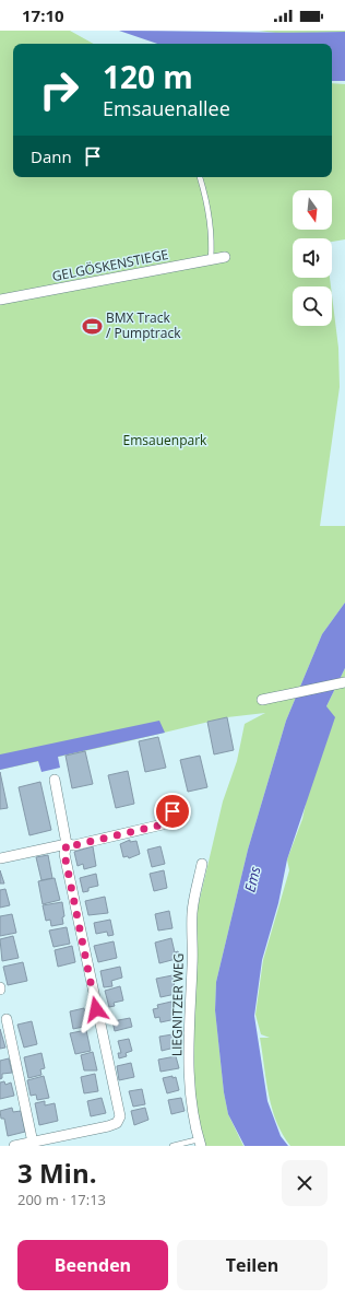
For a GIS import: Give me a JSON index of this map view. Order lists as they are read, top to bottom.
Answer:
{
  "streets": {
    "street": ["GELGÖSKENSTIEGE", "LIEGNITZER WEG"]
  },
  "water": ["Ems"],
  "parks": ["Emsauenpark"],
  "places": {
    "sports": ["BMX Track / Pumptrack"]
  },
  "north": "bottom",
  "page": {
    "status": "17:10",
    "turn": ["120 m", "Emsauenallee"],
    "then": "Dann",
    "heading": ["3 Min.", "200 m · 17:13"],
    "buttons": ["Beenden", "Teilen"]
  }
}
